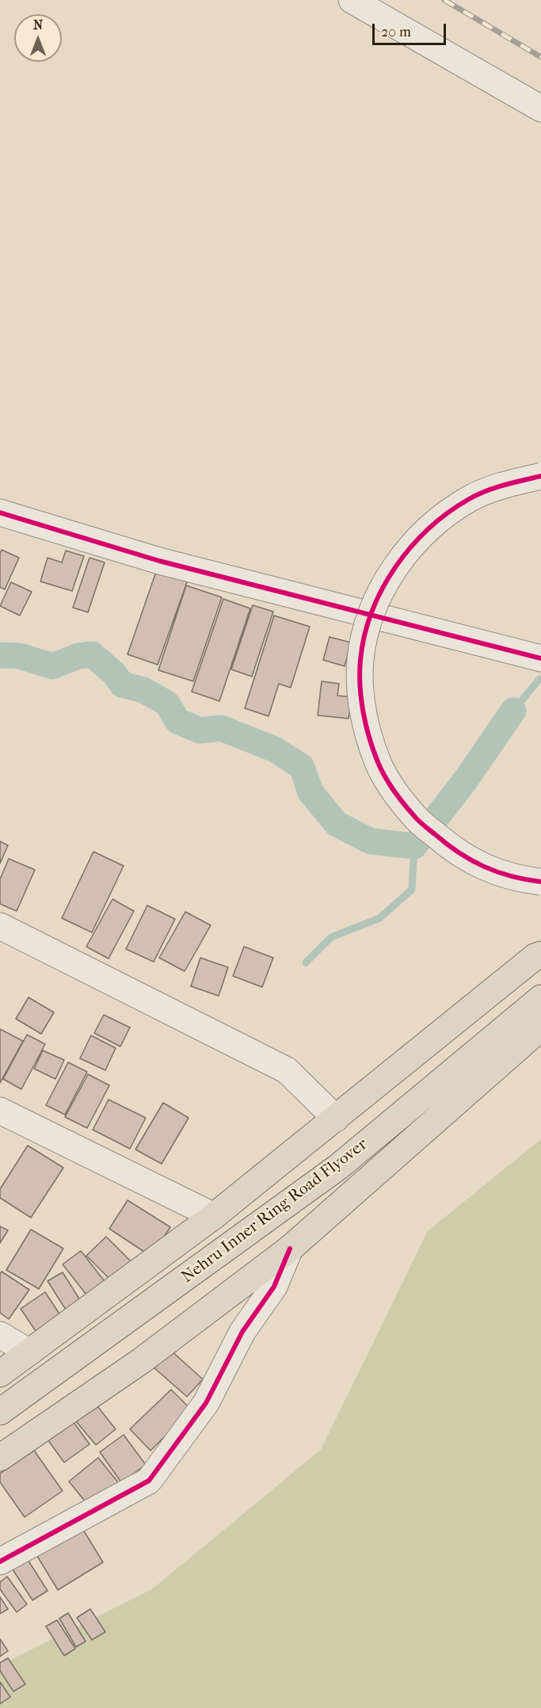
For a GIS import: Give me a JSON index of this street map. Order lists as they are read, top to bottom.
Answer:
{
  "streets": {
    "main road": ["Nehru Inner Ring Road Flyover"]
  },
  "scale_bar": "20 m",
  "north": "top"
}
